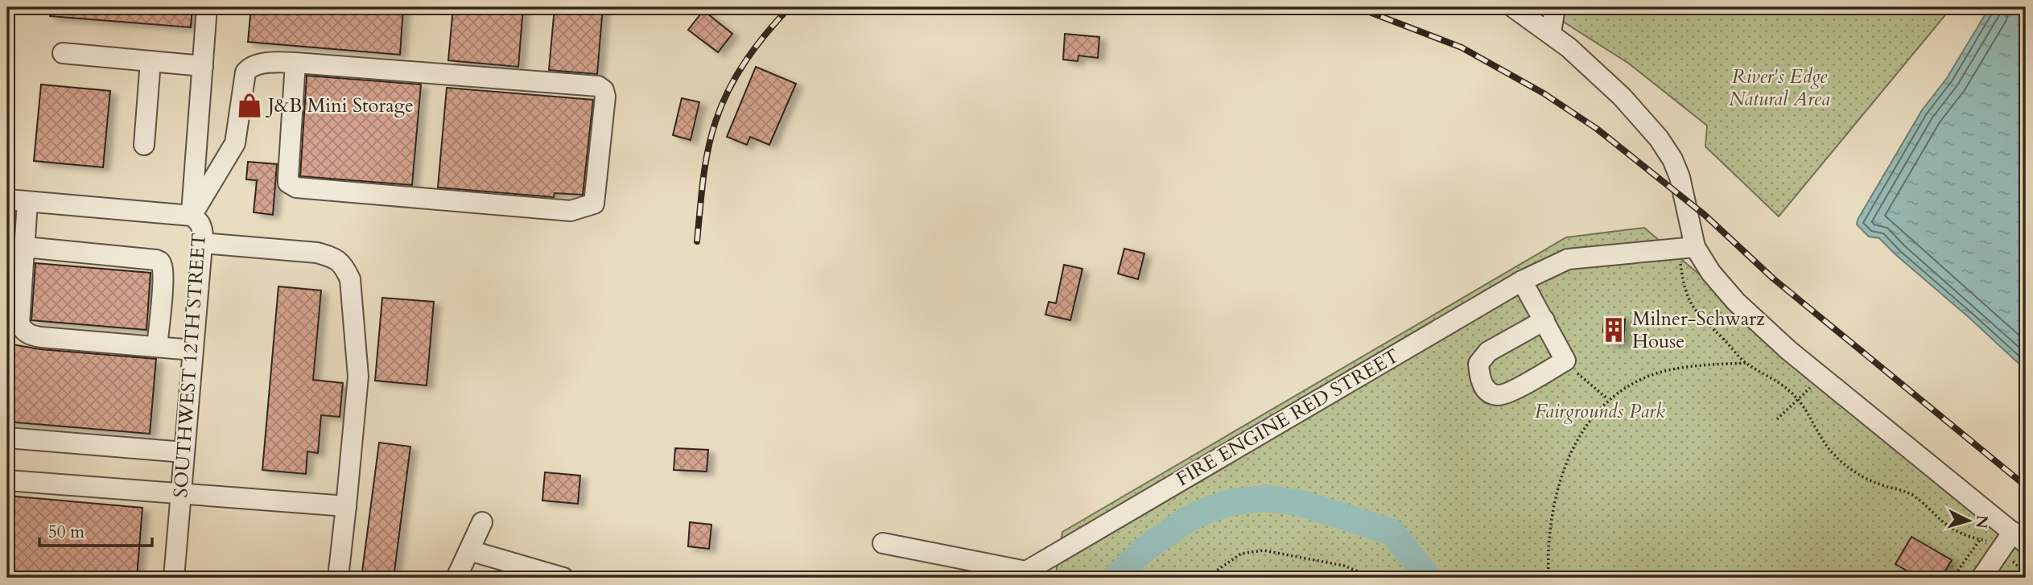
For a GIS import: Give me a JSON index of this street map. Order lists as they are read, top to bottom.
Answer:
{
  "streets": {
    "street": ["SOUTHWEST 12TH STREET", "FIRE ENGINE RED STREET"]
  },
  "parks": ["River's Edge Natural Area", "Fairgrounds Park"],
  "places": {
    "shop": ["J&B Mini Storage"],
    "building": ["Milner-Schwarz House"]
  },
  "scale_bar": "50 m",
  "north": "right"
}
